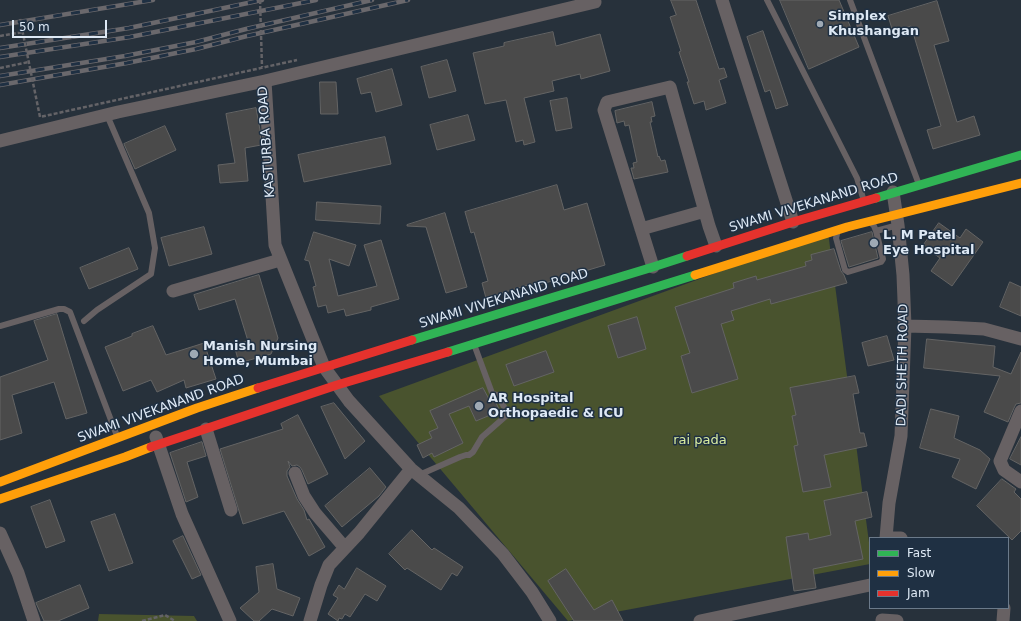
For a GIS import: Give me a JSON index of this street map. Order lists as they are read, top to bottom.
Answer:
{
  "streets": {
    "main road": ["SWAMI VIVEKANAND ROAD"],
    "street": ["KASTURBA ROAD", "DADI SHETH ROAD"]
  },
  "crossings": [
    ["KASTURBA ROAD", "SWAMI VIVEKANAND ROAD"],
    ["SWAMI VIVEKANAND ROAD", "DADI SHETH ROAD"]
  ],
  "parks": ["rai pada"],
  "places": [
    "Simplex Khushangan",
    "L. M Patel Eye Hospital",
    "Manish Nursing Home, Mumbai",
    "AR Hospital Orthopaedic & ICU"
  ],
  "legend": ["Fast", "Slow", "Jam"],
  "scale_bar": "50 m"
}
